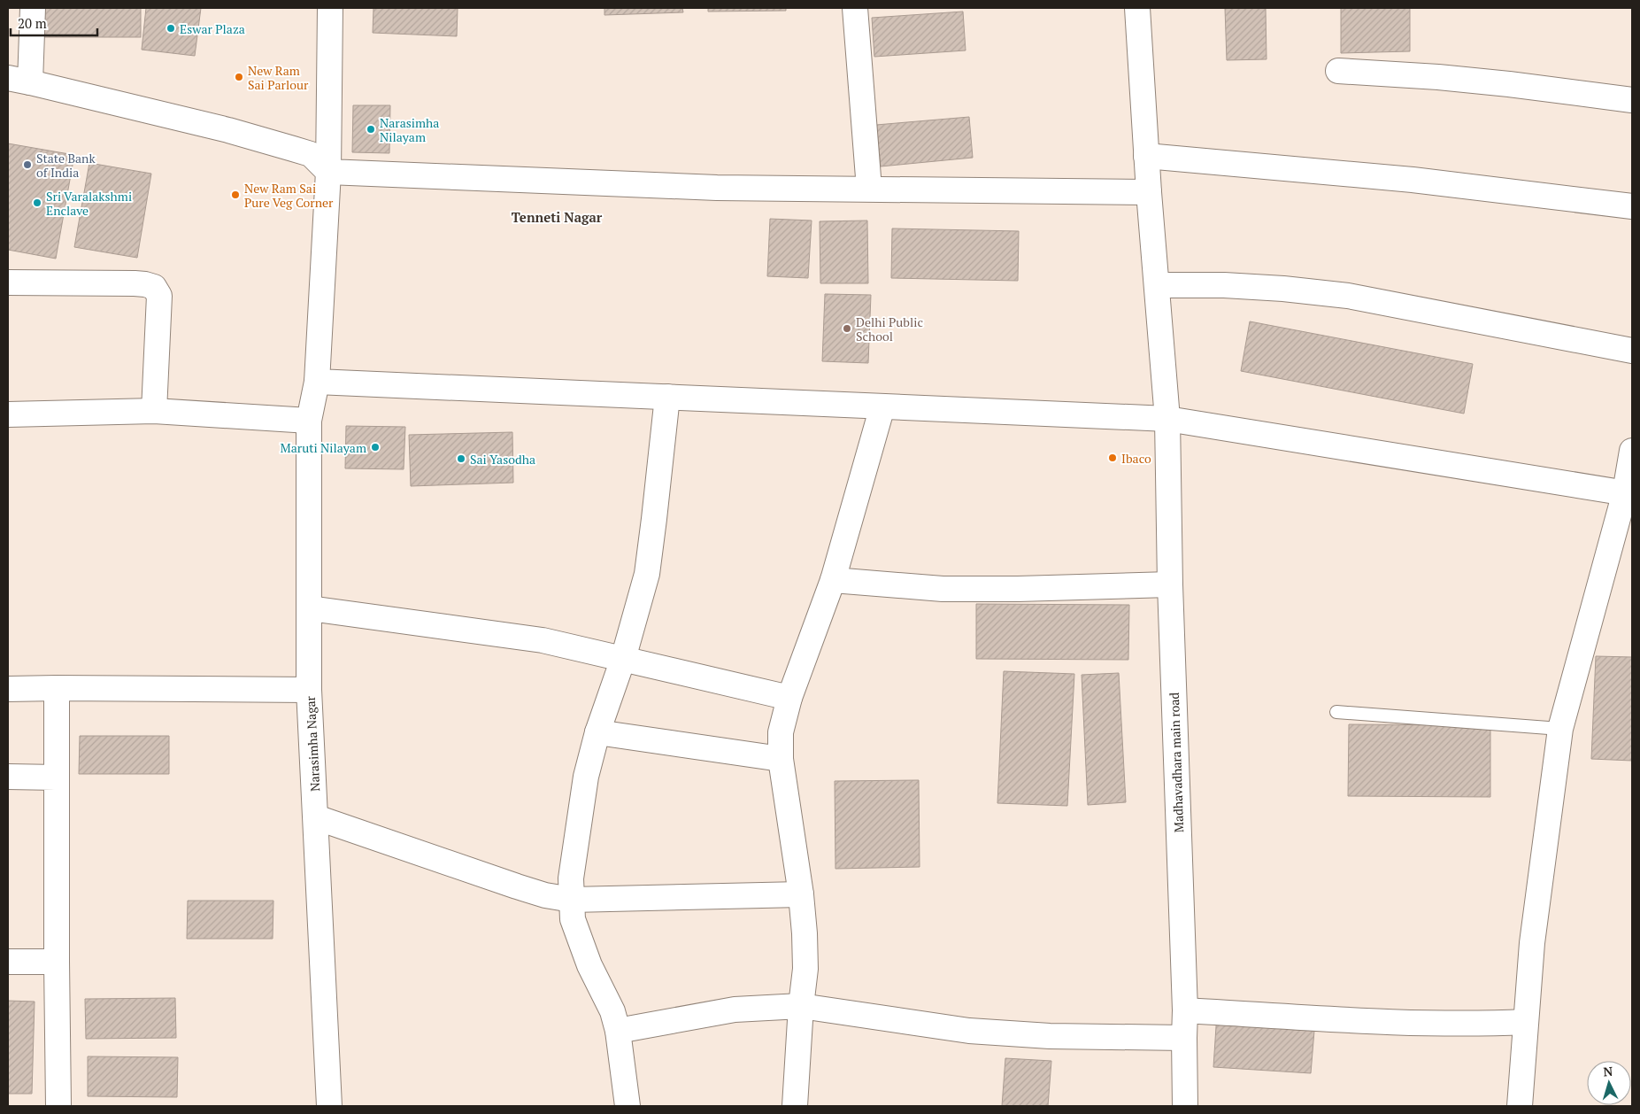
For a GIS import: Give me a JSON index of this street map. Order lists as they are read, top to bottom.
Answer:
{
  "streets": {
    "street": ["Narasimha Nagar", "Madhavadhara main road"]
  },
  "districts": ["Tenneti Nagar"],
  "places": [
    "Eswar Plaza",
    "New Ram Sai Parlour",
    "Narasimha Nilayam",
    "State Bank of India",
    "New Ram Sai Pure Veg Corner",
    "Sri Varalakshmi Enclave",
    "Delhi Public School",
    "Maruti Nilayam",
    "Ibaco",
    "Sai Yasodha"
  ],
  "scale_bar": "20 m",
  "north": "top"
}
